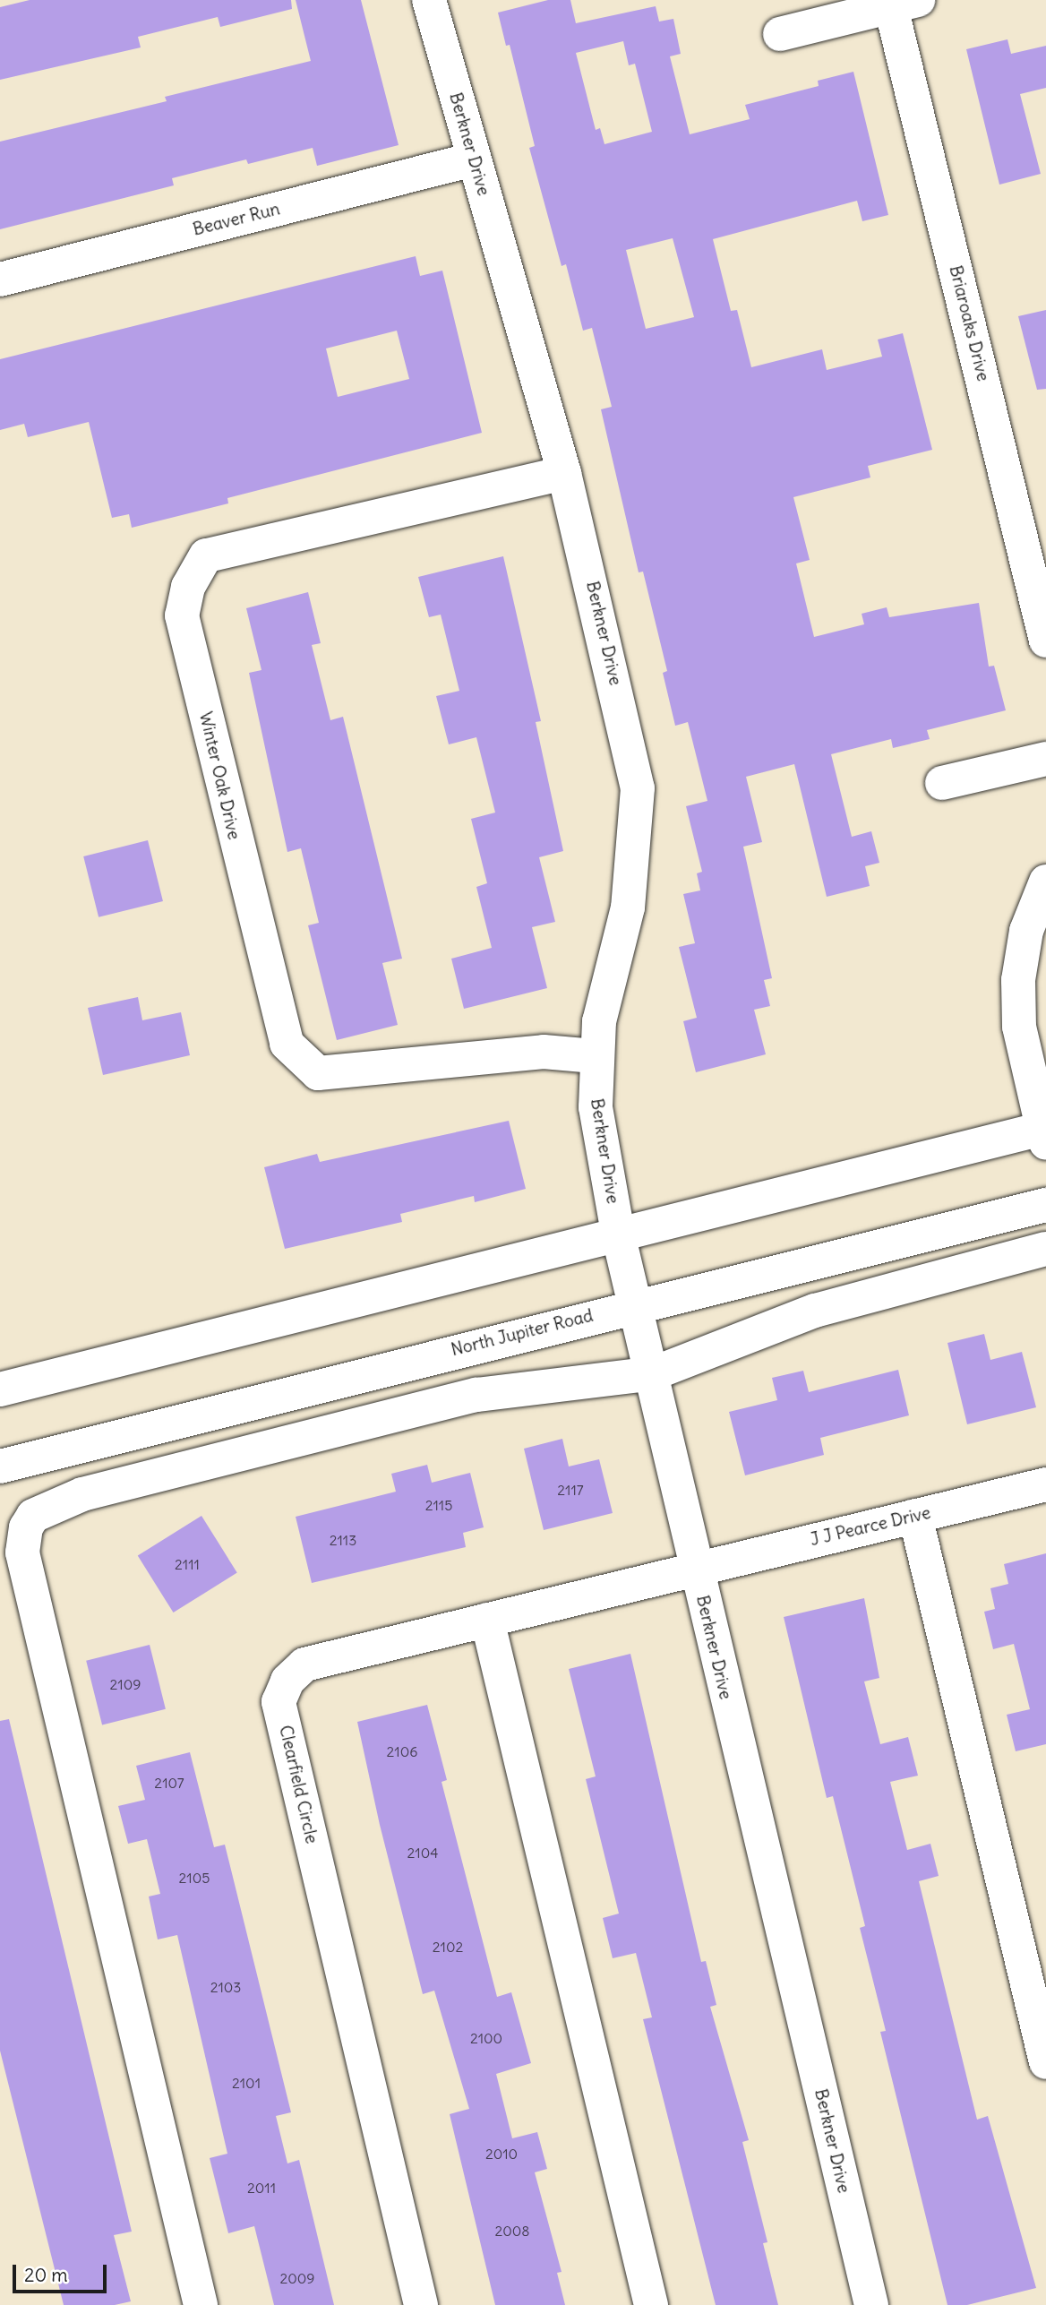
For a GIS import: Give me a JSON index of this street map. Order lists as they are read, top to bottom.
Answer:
{
  "streets": {
    "street": [
      "Berkner Drive",
      "Beaver Run",
      "Briaroaks Drive",
      "Winter Oak Drive",
      "North Jupiter Road",
      "J J Pearce Drive",
      "Clearfield Circle"
    ]
  },
  "crossings": [
    ["Berkner Drive", "Beaver Run"],
    ["Berkner Drive", "Winter Oak Drive"],
    ["Berkner Drive", "North Jupiter Road"],
    ["Berkner Drive", "J J Pearce Drive"],
    ["Berkner Drive", "Clearfield Circle"],
    ["J J Pearce Drive", "Clearfield Circle"]
  ],
  "house_numbers": [
    "2117",
    "2115",
    "2113",
    "2111",
    "2109",
    "2106",
    "2107",
    "2104",
    "2105",
    "2102",
    "2103",
    "2100",
    "2101",
    "2010",
    "2011",
    "2008",
    "2009"
  ],
  "scale_bar": "20 m"
}
